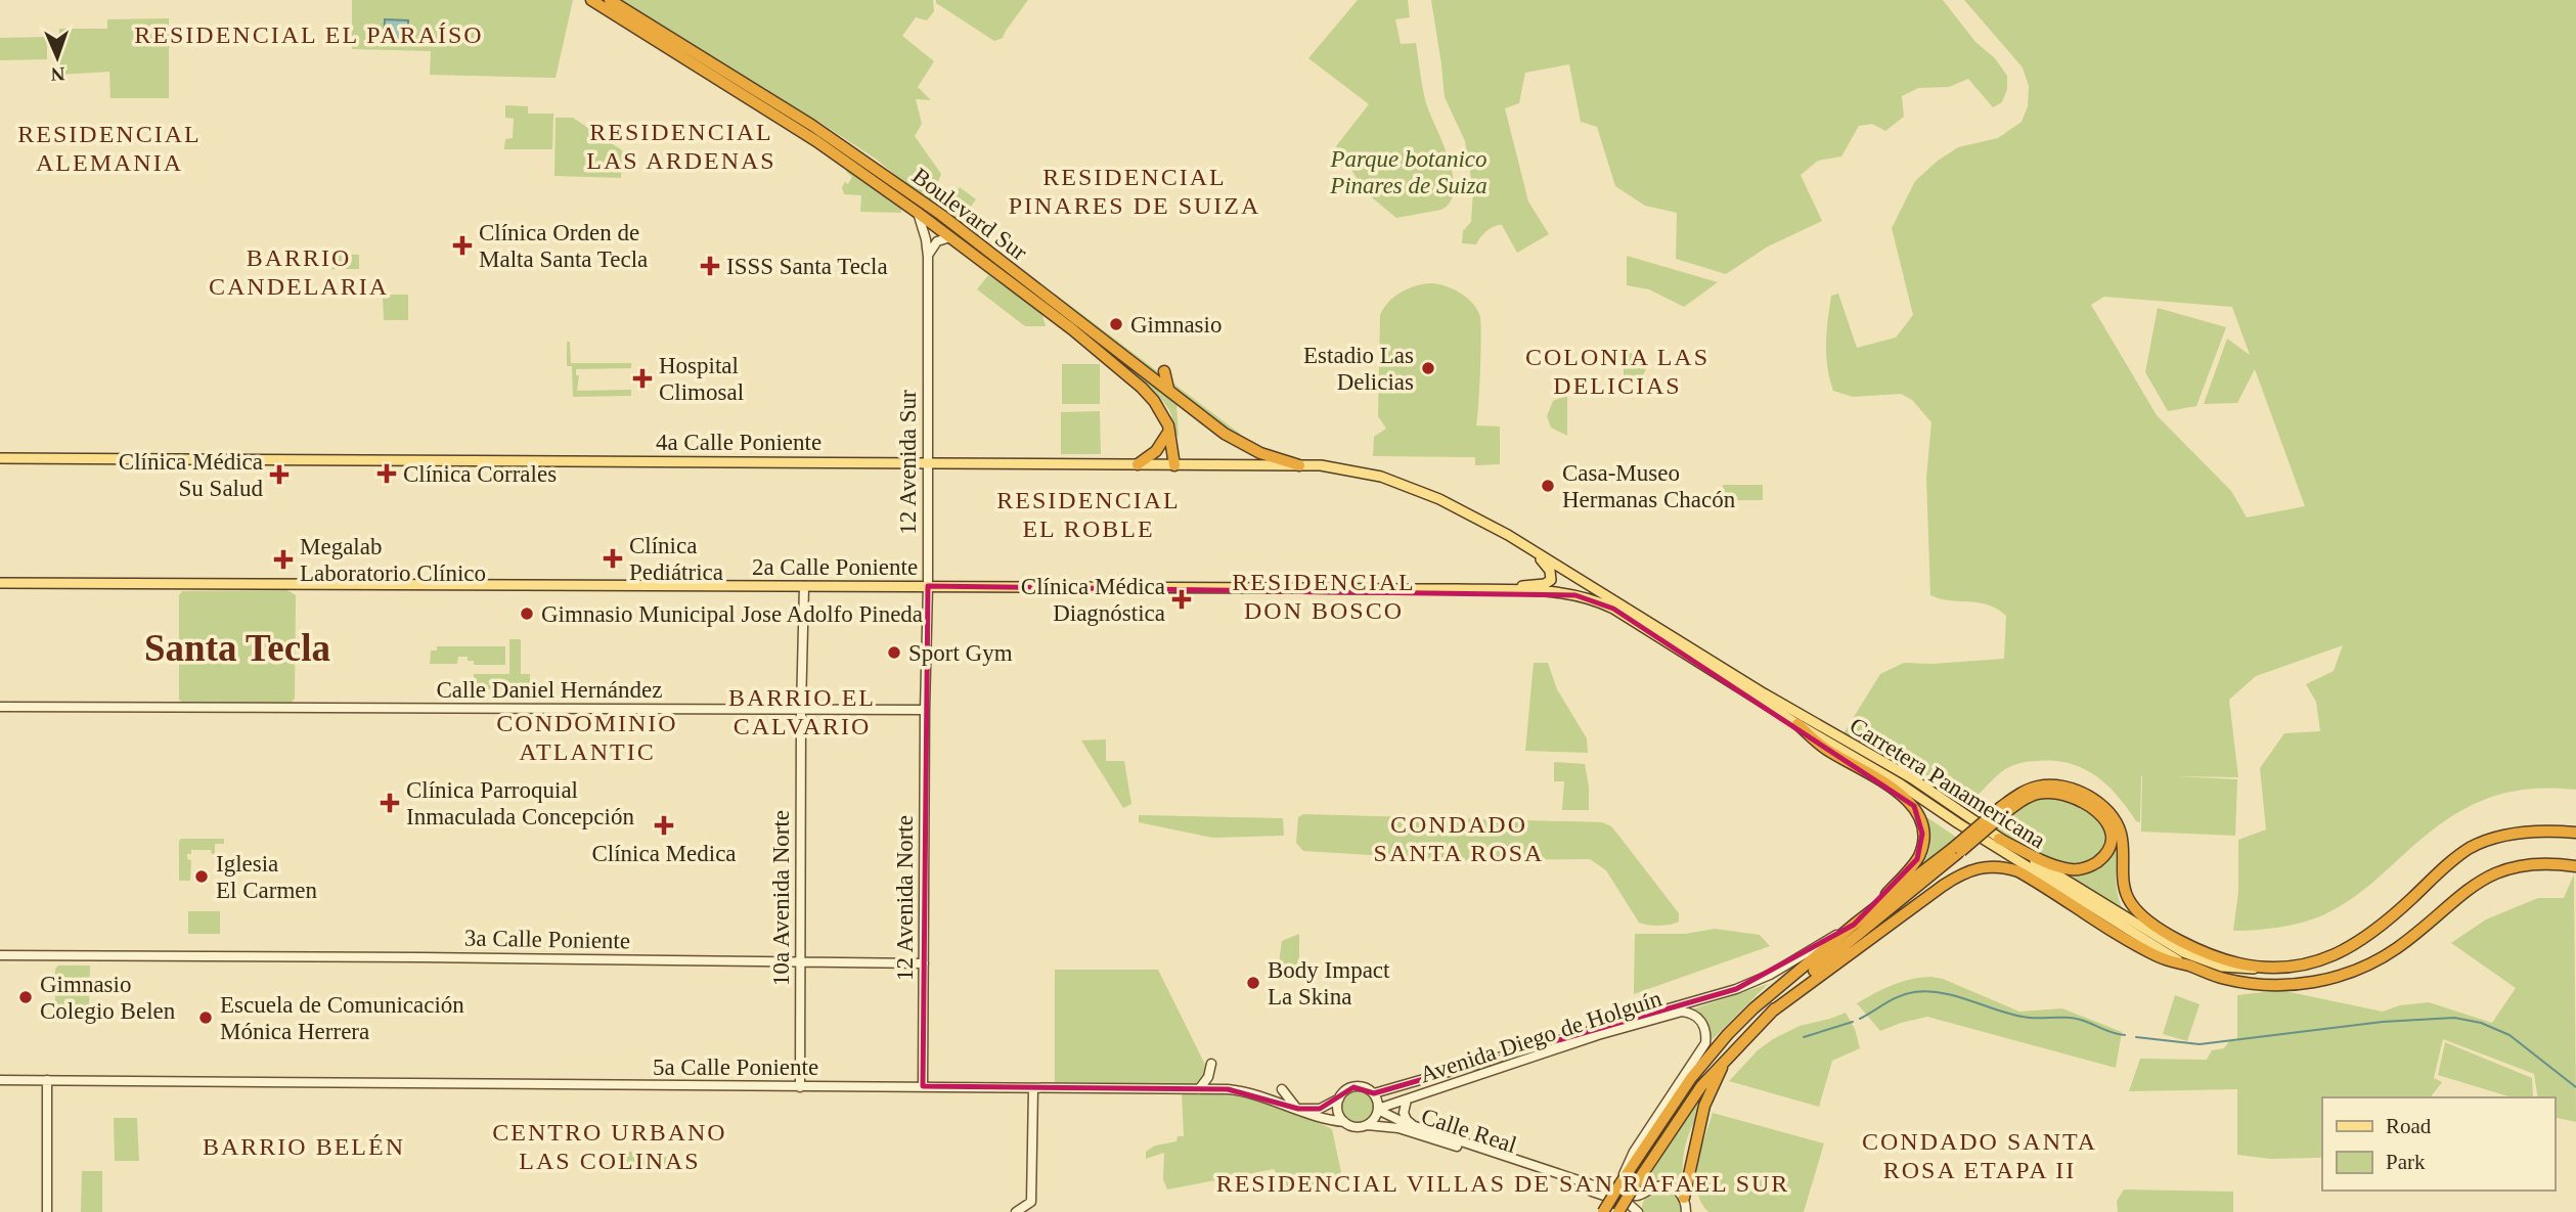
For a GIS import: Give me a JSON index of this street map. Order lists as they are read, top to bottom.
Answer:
{
  "streets": {
    "highway": ["Boulevard Sur", "Carretera Panamericana"],
    "main road": ["4a Calle Poniente", "2a Calle Poniente"],
    "street": [
      "12 Avenida Sur",
      "Calle Daniel Hernández",
      "10a Avenida Norte",
      "12 Avenida Norte",
      "3a Calle Poniente",
      "Avenida Diego de Holguín",
      "5a Calle Poniente",
      "Calle Real"
    ]
  },
  "crossings": [
    ["Boulevard Sur", "4a Calle Poniente"],
    ["Boulevard Sur", "12 Avenida Sur"],
    ["Boulevard Sur", "Carretera Panamericana"],
    ["4a Calle Poniente", "12 Avenida Sur"],
    ["4a Calle Poniente", "Carretera Panamericana"],
    ["12 Avenida Sur", "2a Calle Poniente"],
    ["12 Avenida Sur", "Calle Daniel Hernández"],
    ["12 Avenida Sur", "12 Avenida Norte"],
    ["2a Calle Poniente", "Carretera Panamericana"],
    ["2a Calle Poniente", "10a Avenida Norte"],
    ["Calle Daniel Hernández", "10a Avenida Norte"],
    ["Calle Daniel Hernández", "12 Avenida Norte"],
    ["10a Avenida Norte", "3a Calle Poniente"],
    ["10a Avenida Norte", "5a Calle Poniente"],
    ["12 Avenida Norte", "3a Calle Poniente"],
    ["12 Avenida Norte", "5a Calle Poniente"],
    ["Avenida Diego de Holguín", "5a Calle Poniente"],
    ["Avenida Diego de Holguín", "Calle Real"],
    ["5a Calle Poniente", "Calle Real"]
  ],
  "districts": [
    "RESIDENCIAL EL PARAÍSO",
    "RESIDENCIAL LAS ARDENAS",
    "RESIDENCIAL ALEMANIA",
    "RESIDENCIAL PINARES DE SUIZA",
    "BARRIO CANDELARIA",
    "COLONIA LAS DELICIAS",
    "RESIDENCIAL EL ROBLE",
    "RESIDENCIAL DON BOSCO",
    "Santa Tecla",
    "BARRIO EL CALVARIO",
    "CONDOMINIO ATLANTIC",
    "CONDADO SANTA ROSA",
    "CENTRO URBANO LAS COLINAS",
    "CONDADO SANTA ROSA ETAPA II",
    "BARRIO BELÉN",
    "RESIDENCIAL VILLAS DE SAN RAFAEL SUR"
  ],
  "parks": ["Parque botanico Pinares de Suiza"],
  "places": {
    "health": [
      "Clínica Orden de Malta Santa Tecla",
      "ISSS Santa Tecla",
      "Hospital Climosal",
      "Clínica Corrales",
      "Clínica Médica Su Salud",
      "Clínica Pediátrica",
      "Megalab Laboratorio Clínico",
      "Clínica Médica Diagnóstica",
      "Clínica Parroquial Inmaculada Concepción",
      "Clínica Medica"
    ],
    "other": [
      "Gimnasio",
      "Estadio Las Delicias",
      "Casa-Museo Hermanas Chacón",
      "Gimnasio Municipal Jose Adolfo Pineda",
      "Sport Gym",
      "Iglesia El Carmen",
      "Body Impact La Skina",
      "Gimnasio Colegio Belen",
      "Escuela de Comunicación Mónica Herrera"
    ]
  },
  "legend": ["Road", "Park"],
  "north": "bottom"
}
